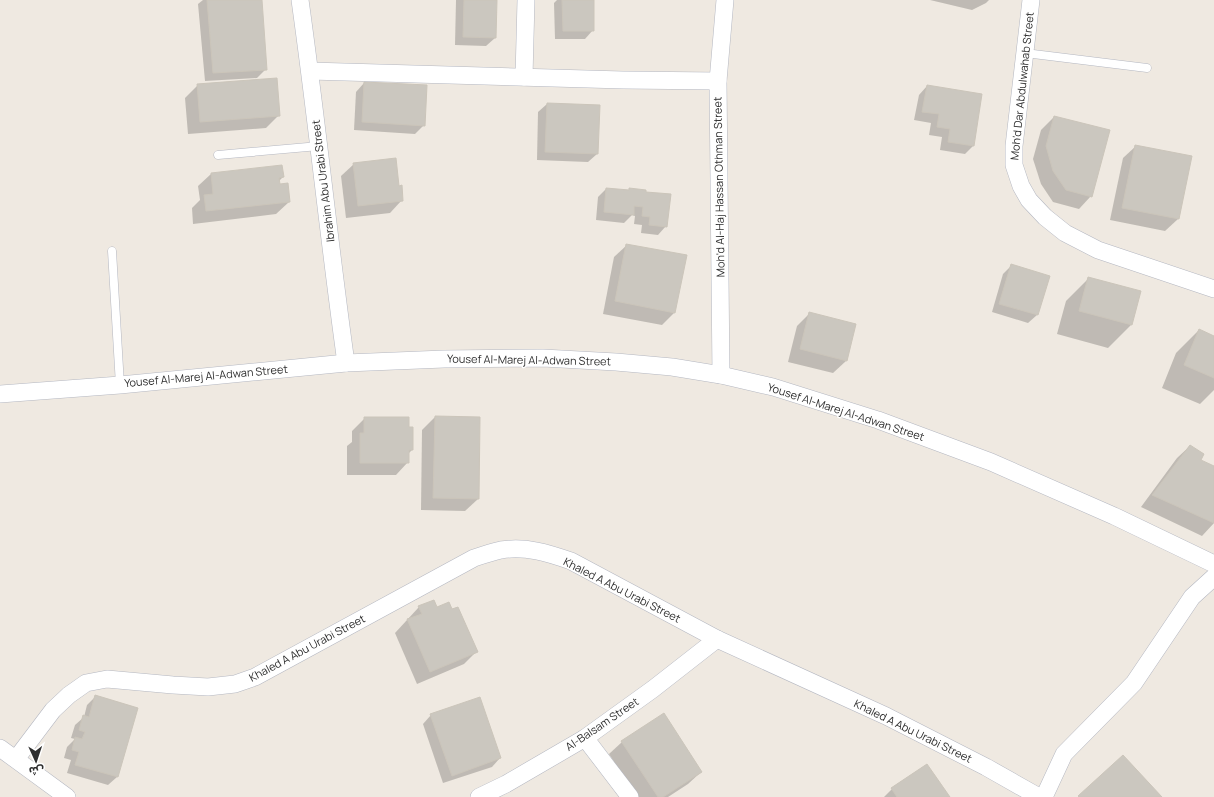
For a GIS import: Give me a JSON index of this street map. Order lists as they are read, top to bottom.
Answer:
{
  "streets": {
    "street": [
      "Moh'd Dar Abdulwahab Street",
      "Ibrahim Abu Urabi Street",
      "Moh'd Al-Haj Hassan Othman Street",
      "Yousef Al-Marej Al-Adwan Street",
      "Khaled A Abu Urabi Street",
      "Al-Balsam Street"
    ]
  },
  "crossings": [
    ["Ibrahim Abu Urabi Street", "Yousef Al-Marej Al-Adwan Street"],
    ["Moh'd Al-Haj Hassan Othman Street", "Yousef Al-Marej Al-Adwan Street"],
    ["Khaled A Abu Urabi Street", "Al-Balsam Street"]
  ],
  "north": "bottom"
}
